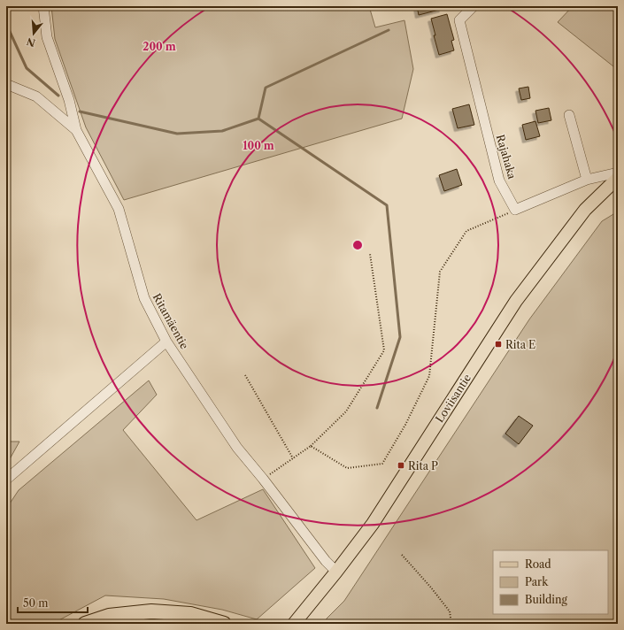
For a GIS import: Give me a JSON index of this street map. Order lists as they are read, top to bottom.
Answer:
{
  "streets": {
    "main road": ["Loviisantie"],
    "street": ["Rajahaka", "Ritamäentie"]
  },
  "crossings": [
    ["Ritamäentie", "Loviisantie"]
  ],
  "places": {
    "transit": ["Rita E", "Rita P"]
  },
  "legend": ["Road", "Park", "Building"],
  "scale_bar": "50 m",
  "north": "bottom",
  "rings": ["200 m", "100 m"]
}
